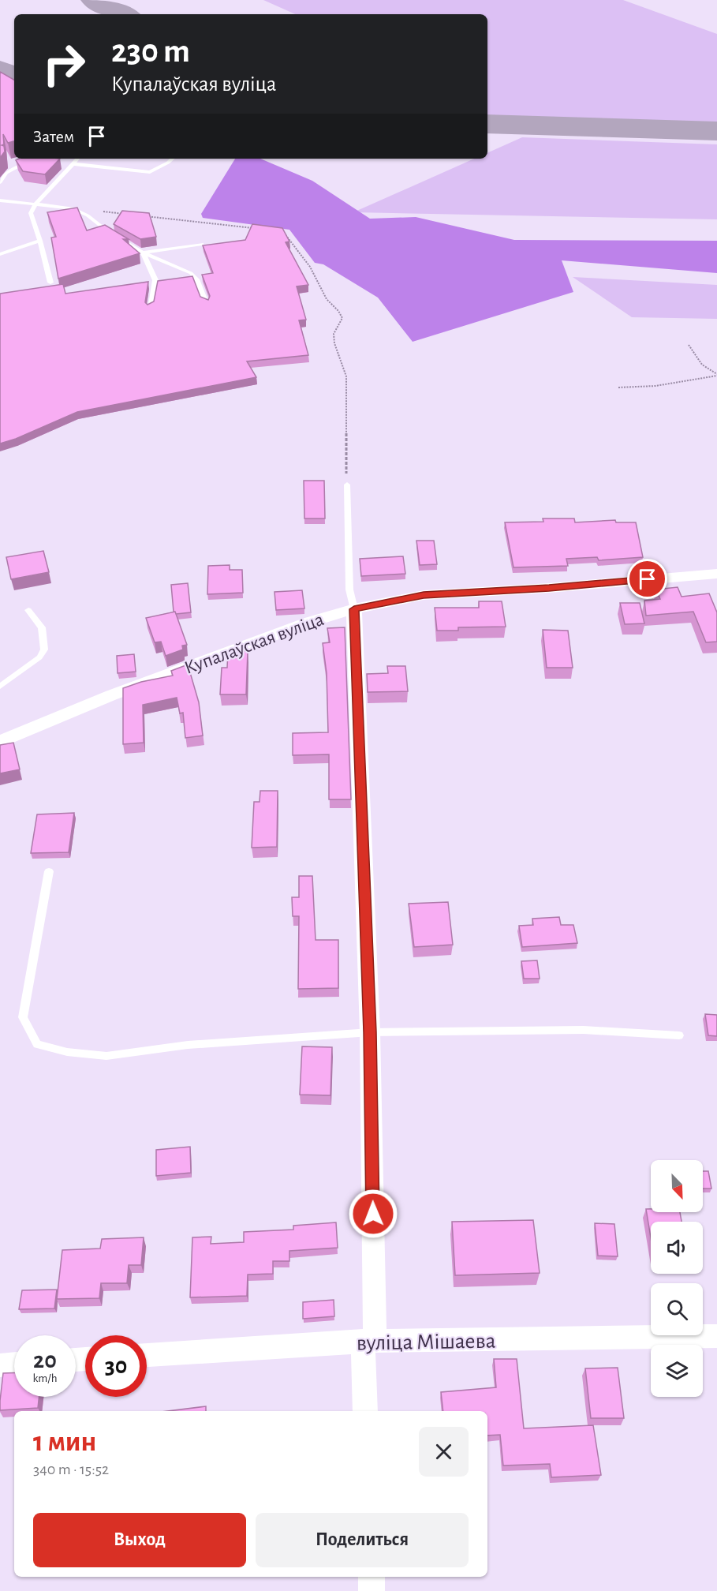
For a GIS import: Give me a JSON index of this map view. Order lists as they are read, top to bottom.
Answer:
{
  "streets": {
    "street": ["Купалаўская вуліца", "вуліца Мішаева"]
  },
  "north": "bottom right",
  "page": {
    "turn": ["230 m", "Купалаўская вуліца"],
    "then": "Затем",
    "speed": "20 km/h",
    "limit": "30",
    "heading": ["1 мин", "340 m · 15:52"],
    "buttons": ["Выход", "Поделиться"]
  }
}
